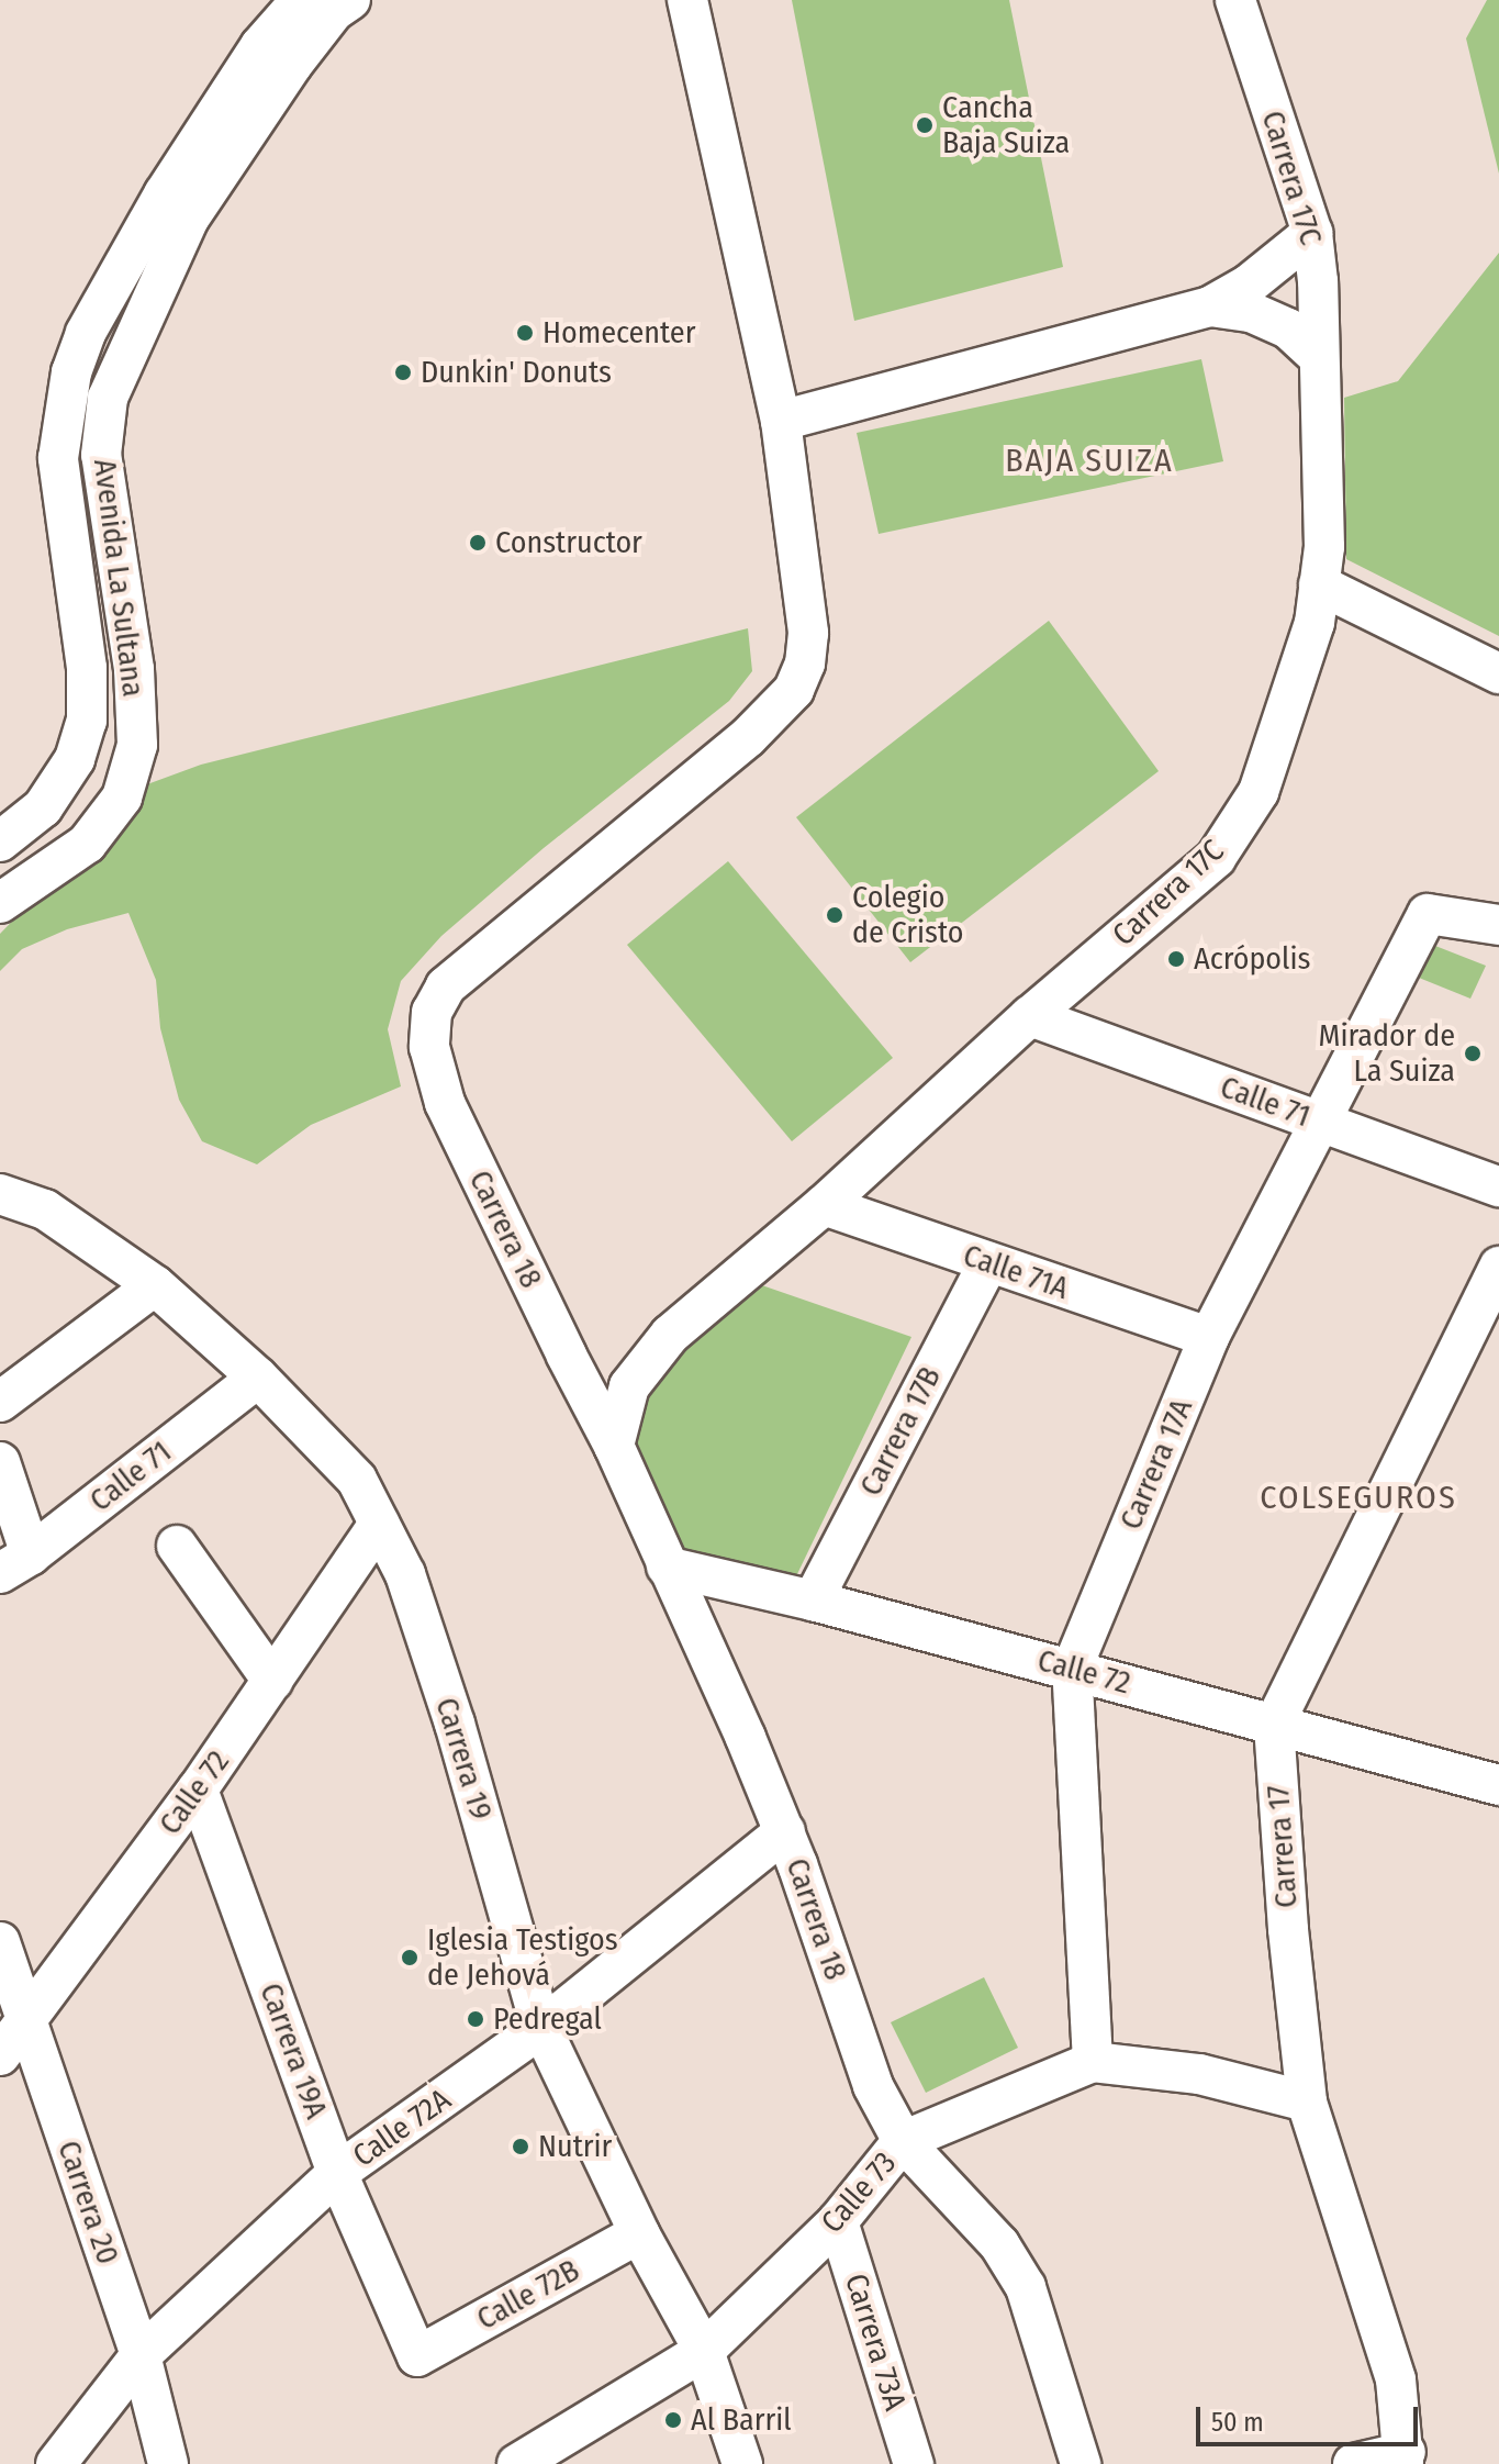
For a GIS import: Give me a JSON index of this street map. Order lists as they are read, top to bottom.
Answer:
{
  "streets": {
    "street": [
      "Carrera 17C",
      "Avenida La Sultana",
      "Calle 71",
      "Carrera 18",
      "Calle 71A",
      "Carrera 17B",
      "Carrera 17A",
      "Calle 72",
      "Carrera 19",
      "Carrera 17",
      "Carrera 19A",
      "Calle 72A",
      "Calle 73",
      "Carrera 20",
      "Calle 72B",
      "Carrera 73A"
    ]
  },
  "crossings": [
    ["Carrera 17C", "Calle 71"],
    ["Carrera 17C", "Carrera 18"],
    ["Carrera 17C", "Calle 71A"],
    ["Calle 71", "Carrera 17A"],
    ["Calle 71", "Carrera 19"],
    ["Carrera 18", "Calle 72"],
    ["Carrera 18", "Calle 72A"],
    ["Carrera 18", "Calle 73"],
    ["Calle 71A", "Carrera 17B"],
    ["Calle 71A", "Carrera 17A"],
    ["Carrera 17B", "Calle 72"],
    ["Carrera 17A", "Calle 72"],
    ["Carrera 17A", "Calle 73"],
    ["Calle 72", "Carrera 19"],
    ["Calle 72", "Carrera 17"],
    ["Calle 72", "Carrera 19A"],
    ["Calle 72", "Carrera 20"],
    ["Carrera 19", "Calle 72A"],
    ["Carrera 19", "Calle 73"],
    ["Carrera 19", "Calle 72B"],
    ["Carrera 17", "Calle 73"],
    ["Carrera 19A", "Calle 72A"],
    ["Carrera 19A", "Calle 72B"],
    ["Calle 72A", "Carrera 20"],
    ["Calle 73", "Carrera 73A"]
  ],
  "districts": ["BAJA SUIZA", "COLSEGUROS"],
  "places": [
    "Cancha Baja Suiza",
    "Homecenter",
    "Dunkin' Donuts",
    "Constructor",
    "Colegio de Cristo",
    "Acrópolis",
    "Mirador de La Suiza",
    "Iglesia Testigos de Jehová",
    "Pedregal",
    "Nutrir",
    "Al Barril"
  ],
  "scale_bar": "50 m"
}
